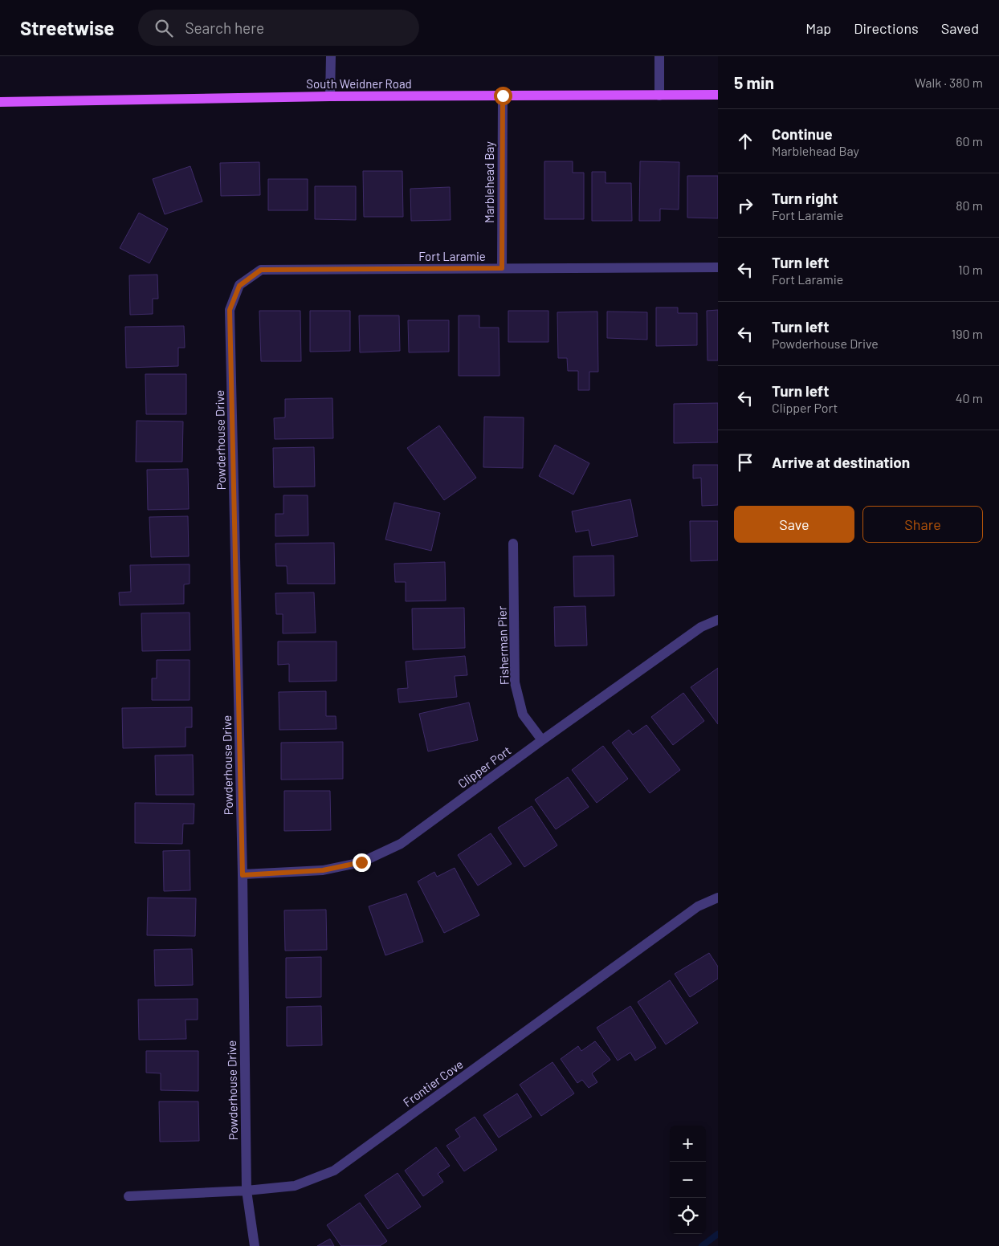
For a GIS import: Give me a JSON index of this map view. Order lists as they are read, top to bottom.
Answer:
{
  "streets": {
    "main road": ["South Weidner Road"],
    "street": [
      "Marblehead Bay",
      "Fort Laramie",
      "Powderhouse Drive",
      "Fisherman Pier",
      "Clipper Port",
      "Frontier Cove"
    ]
  },
  "crossings": [
    ["South Weidner Road", "Marblehead Bay"],
    ["Marblehead Bay", "Fort Laramie"],
    ["Fort Laramie", "Powderhouse Drive"],
    ["Powderhouse Drive", "Clipper Port"],
    ["Powderhouse Drive", "Frontier Cove"],
    ["Fisherman Pier", "Clipper Port"]
  ],
  "page": {
    "header": "Streetwise",
    "search": "Search here",
    "nav": ["Map", "Directions", "Saved"],
    "heading": ["5 min", "Walk · 380 m"],
    "list": [
      ["Continue", "Marblehead Bay", "60 m"],
      ["Turn right", "Fort Laramie", "80 m"],
      ["Turn left", "Fort Laramie", "10 m"],
      ["Turn left", "Powderhouse Drive", "190 m"],
      ["Turn left", "Clipper Port", "40 m"],
      "Arrive at destination"
    ],
    "buttons": ["Save", "Share"],
    "map_buttons": ["+", "−"]
  }
}
